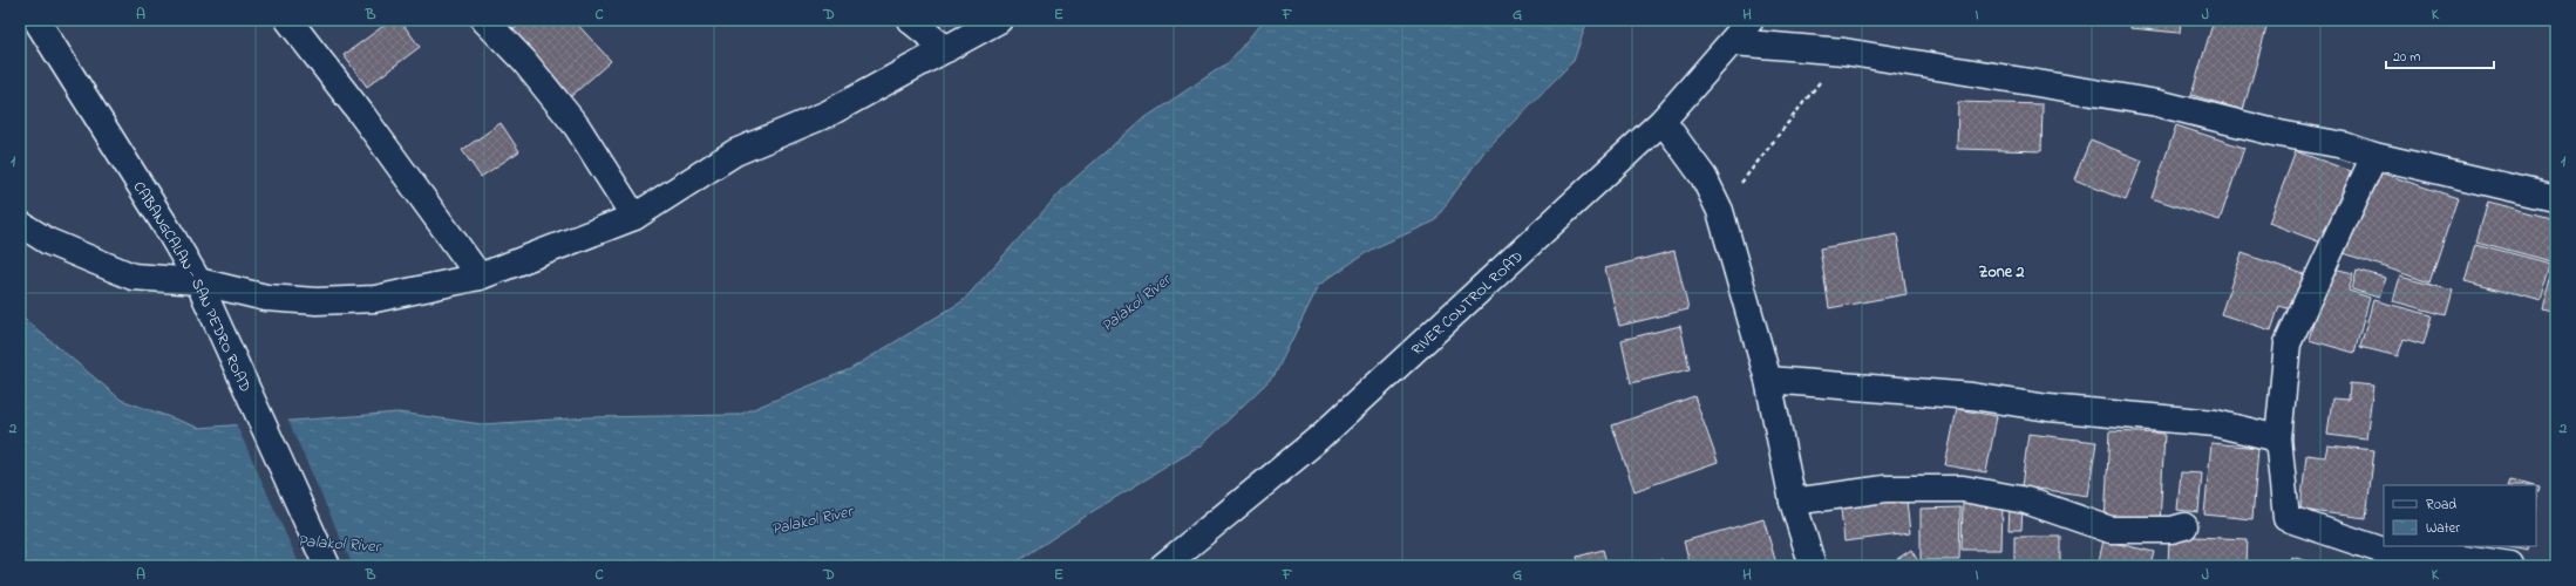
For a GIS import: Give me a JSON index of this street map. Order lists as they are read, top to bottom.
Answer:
{
  "streets": {
    "street": ["CABANGCALAN - SAN PEDRO ROAD", "RIVER CONTROL ROAD"]
  },
  "districts": ["Zone 2"],
  "water": ["Palakol River"],
  "legend": ["Road", "Water"],
  "scale_bar": "20 m",
  "grid": {
    "columns": [
      "A",
      "B",
      "C",
      "D",
      "E",
      "F",
      "G",
      "H",
      "I",
      "J",
      "K"
    ],
    "rows": ["1", "2"]
  }
}
